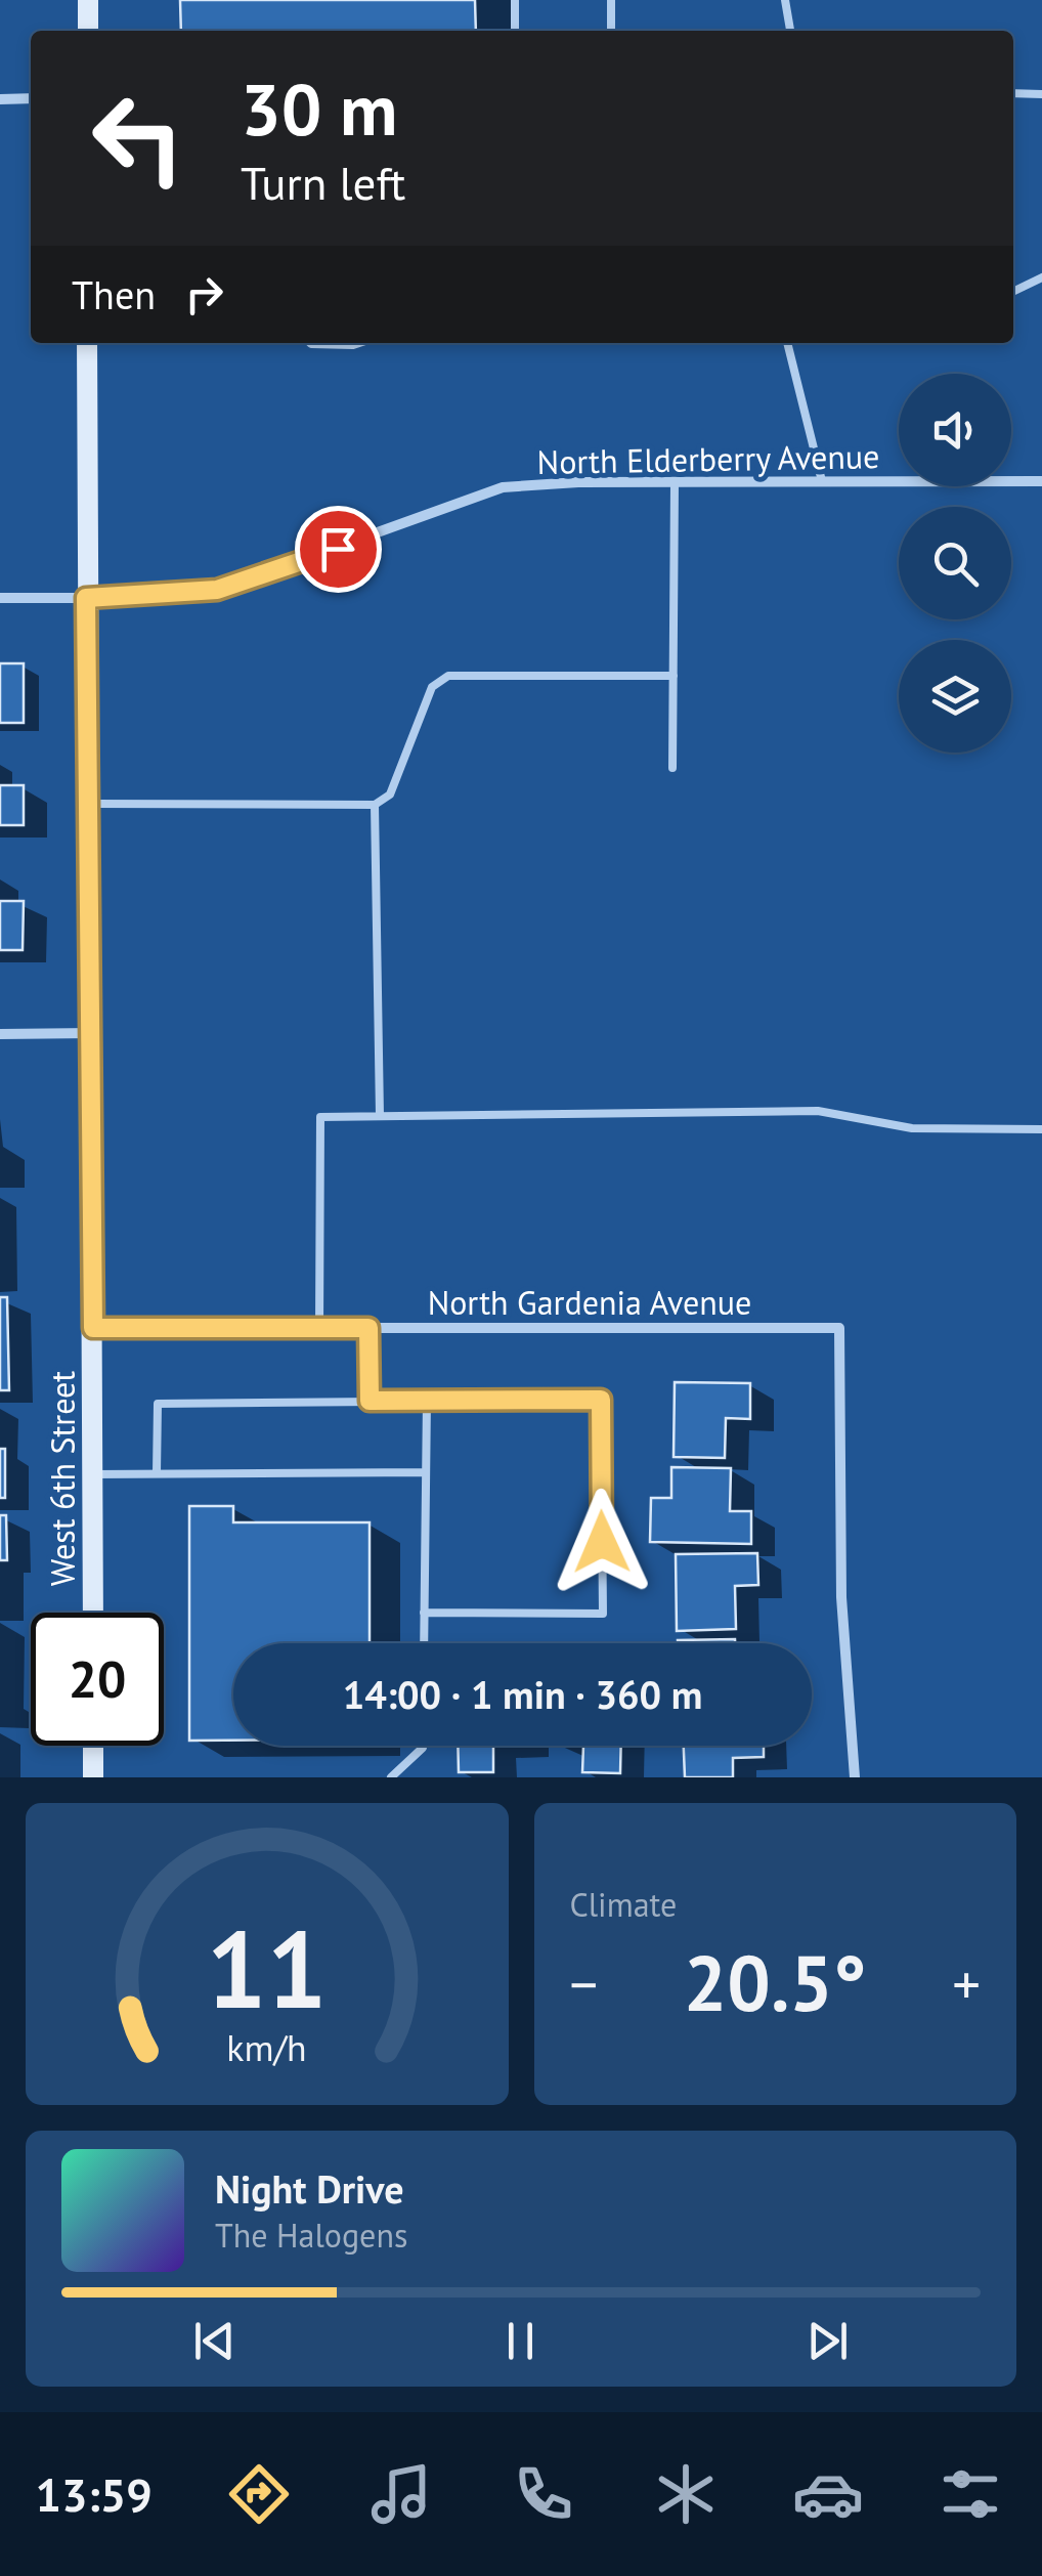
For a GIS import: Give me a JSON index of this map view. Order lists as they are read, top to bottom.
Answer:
{
  "streets": {
    "street": ["North Elderberry Avenue", "North Gardenia Avenue", "West 6th Street"]
  },
  "crossings": [
    ["North Elderberry Avenue", "West 6th Street"],
    ["North Gardenia Avenue", "West 6th Street"]
  ],
  "page": {
    "turn": ["30 m", "Turn left"],
    "then": "Then",
    "limit": "20",
    "trip": "14:00 · 1 min · 360 m",
    "tile": "Climate",
    "heat": ["−", "20.5°", "+"],
    "song": ["Night Drive", "The Halogens"],
    "tabs": "13:59",
    "gauge": ["11", "km/h"]
  }
}
